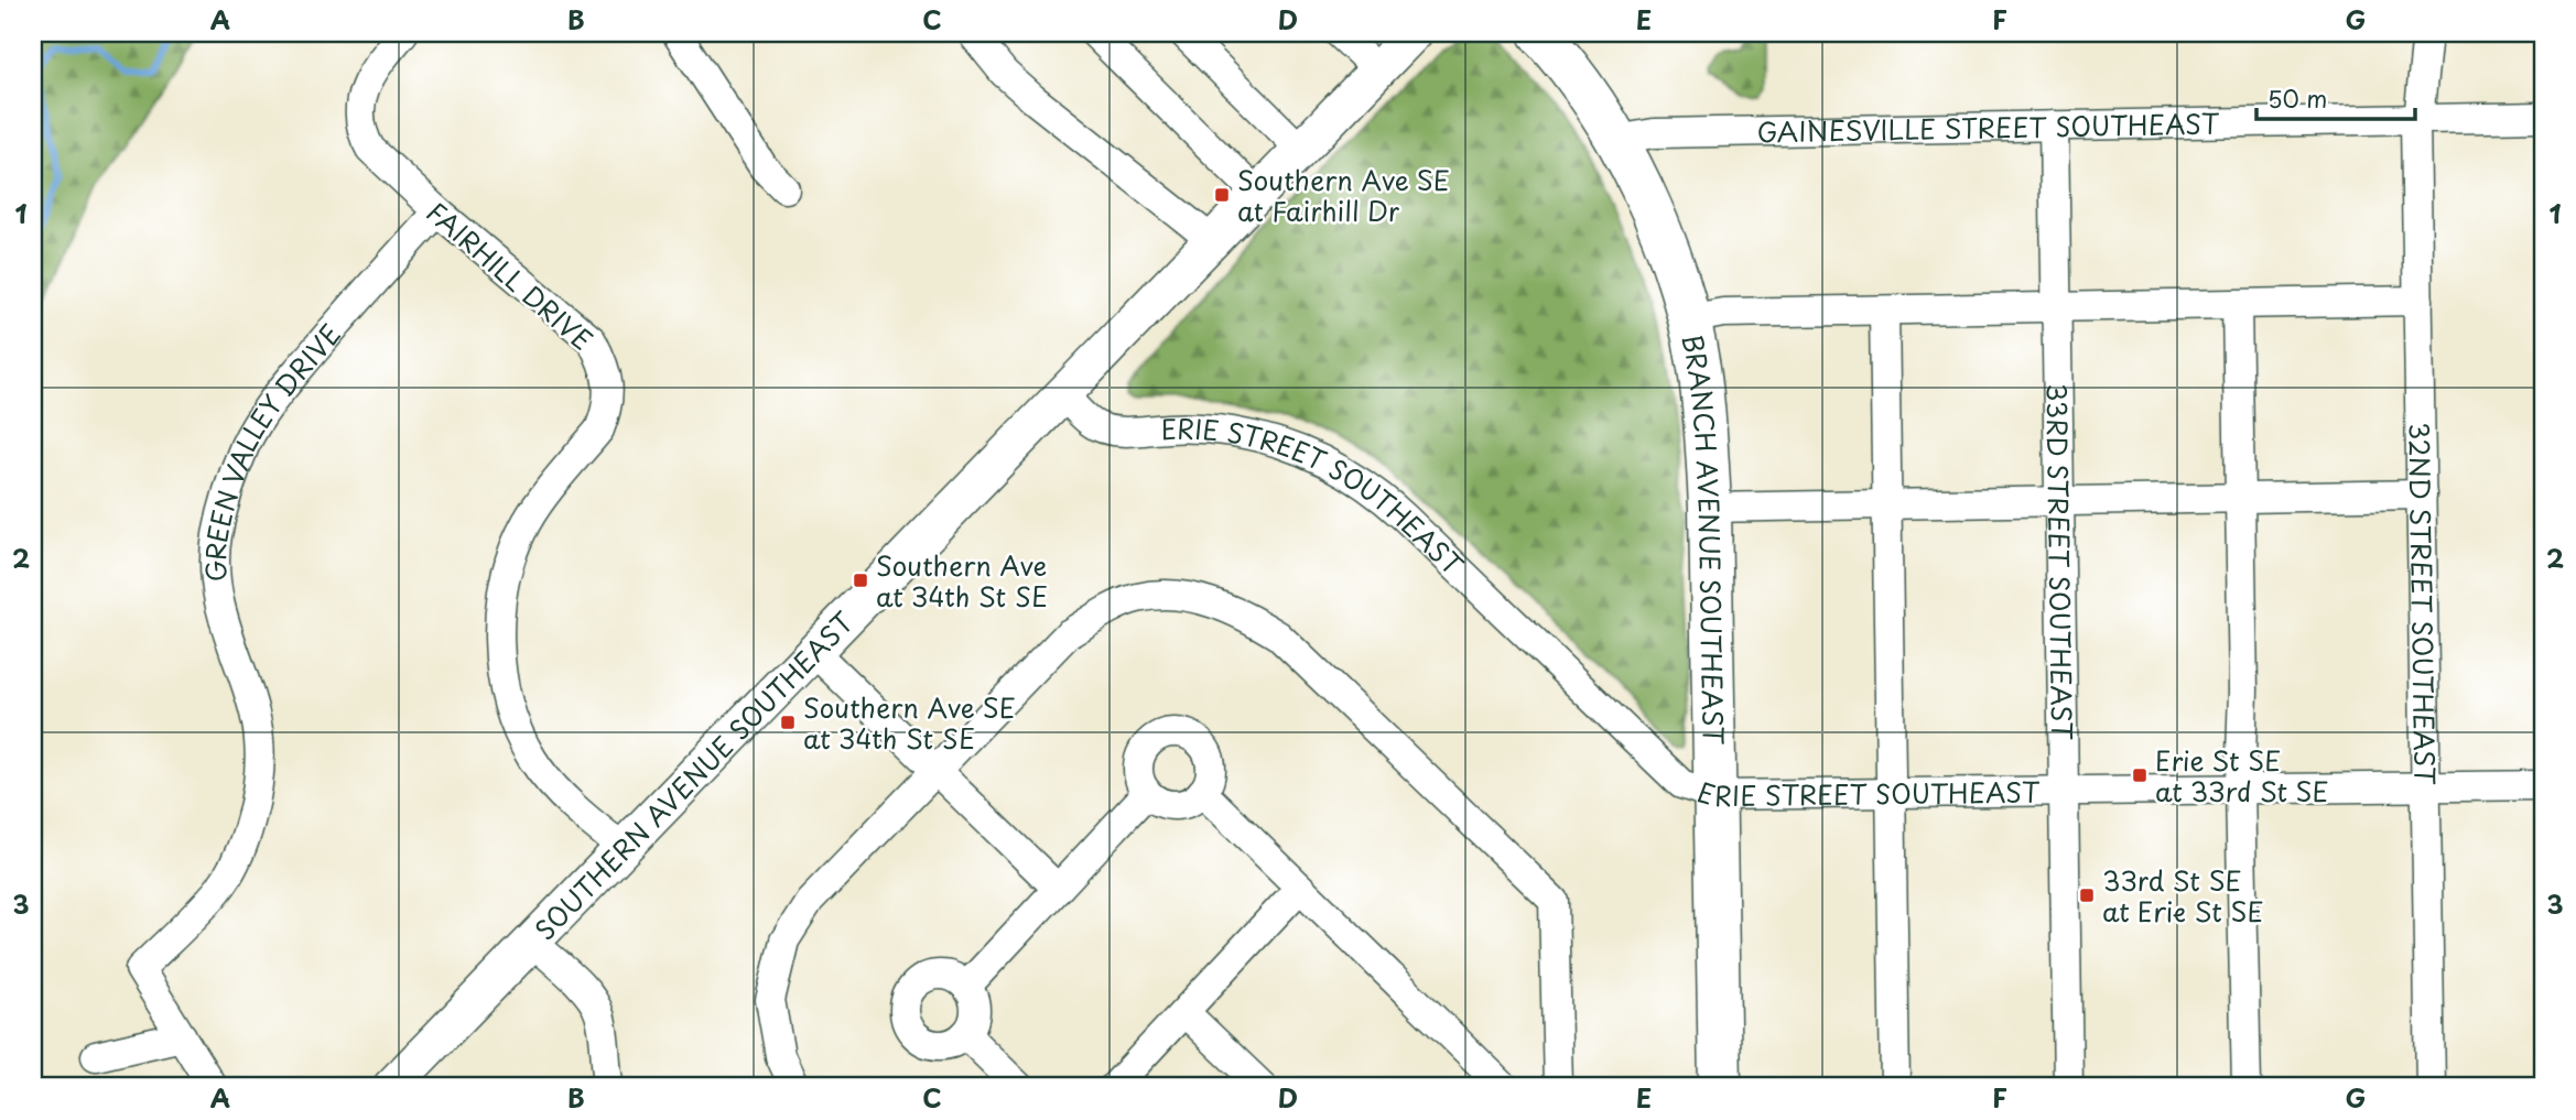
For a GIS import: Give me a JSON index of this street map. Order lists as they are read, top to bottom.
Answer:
{
  "streets": {
    "highway": ["BRANCH AVENUE SOUTHEAST"],
    "main road": ["SOUTHERN AVENUE SOUTHEAST"],
    "street": [
      "GAINESVILLE STREET SOUTHEAST",
      "FAIRHILL DRIVE",
      "GREEN VALLEY DRIVE",
      "ERIE STREET SOUTHEAST",
      "33RD STREET SOUTHEAST",
      "32ND STREET SOUTHEAST"
    ]
  },
  "crossings": [
    ["GAINESVILLE STREET SOUTHEAST", "BRANCH AVENUE SOUTHEAST"],
    ["GAINESVILLE STREET SOUTHEAST", "33RD STREET SOUTHEAST"],
    ["GAINESVILLE STREET SOUTHEAST", "32ND STREET SOUTHEAST"],
    ["FAIRHILL DRIVE", "GREEN VALLEY DRIVE"],
    ["FAIRHILL DRIVE", "SOUTHERN AVENUE SOUTHEAST"],
    ["ERIE STREET SOUTHEAST", "BRANCH AVENUE SOUTHEAST"],
    ["ERIE STREET SOUTHEAST", "33RD STREET SOUTHEAST"],
    ["ERIE STREET SOUTHEAST", "32ND STREET SOUTHEAST"],
    ["ERIE STREET SOUTHEAST", "SOUTHERN AVENUE SOUTHEAST"]
  ],
  "places": {
    "transit": [
      "Southern Ave SE at Fairhill Dr",
      "Southern Ave at 34th St SE",
      "Southern Ave SE at 34th St SE",
      "Erie St SE at 33rd St SE",
      "33rd St SE at Erie St SE"
    ]
  },
  "scale_bar": "50 m",
  "grid": {
    "columns": [
      "A",
      "B",
      "C",
      "D",
      "E",
      "F",
      "G"
    ],
    "rows": ["1", "2", "3"]
  }
}
